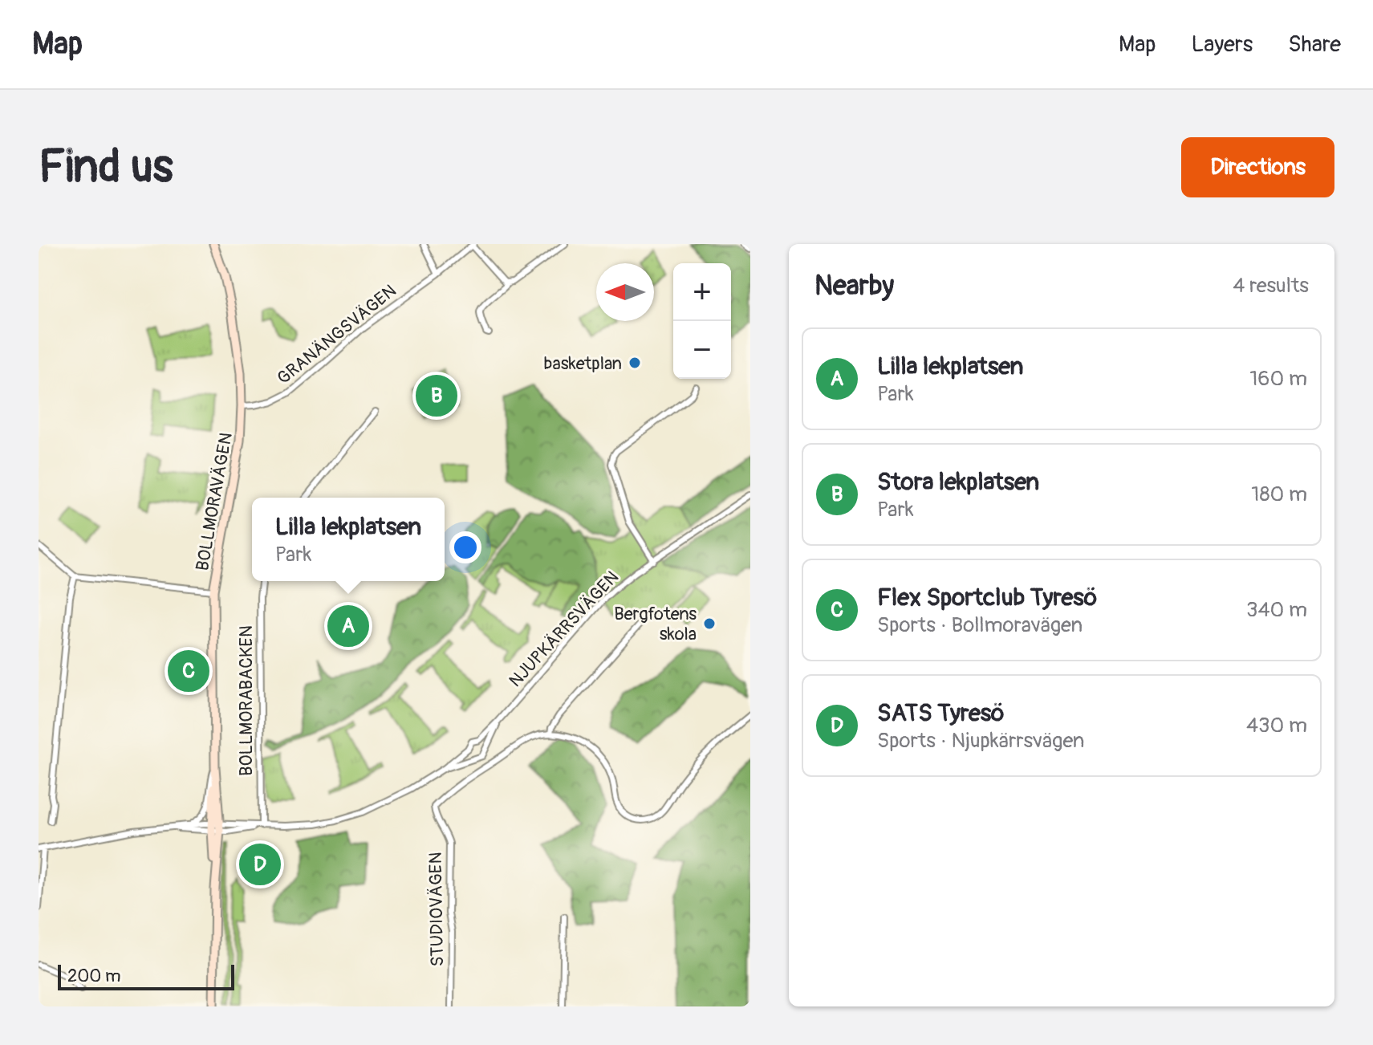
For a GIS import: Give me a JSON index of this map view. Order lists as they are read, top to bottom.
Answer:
{
  "streets": {
    "street": [
      "GRANÄNGSVÄGEN",
      "BOLLMORAVÄGEN",
      "NJUPKÄRRSVÄGEN",
      "BOLLMORABACKEN",
      "STUDIOVÄGEN"
    ]
  },
  "crossings": [
    ["GRANÄNGSVÄGEN", "BOLLMORAVÄGEN"],
    ["BOLLMORAVÄGEN", "NJUPKÄRRSVÄGEN"],
    ["NJUPKÄRRSVÄGEN", "BOLLMORABACKEN"]
  ],
  "places": ["basketplan", "Bergfotens skola"],
  "scale_bar": "200 m",
  "north": "left",
  "page": {
    "header": "Map",
    "nav": ["Map", "Layers", "Share"],
    "buttons": "Directions",
    "title": "Find us",
    "heading": ["Nearby", "4 results"],
    "map_buttons": ["+", "−"],
    "list": [
      {
        "mark": "A",
        "name": "Lilla lekplatsen",
        "note": "Park",
        "value": "160 m"
      },
      {
        "mark": "B",
        "name": "Stora lekplatsen",
        "note": "Park",
        "value": "180 m"
      },
      {
        "mark": "C",
        "name": "Flex Sportclub Tyresö",
        "note": "Sports · Bollmoravägen",
        "value": "340 m"
      },
      {
        "mark": "D",
        "name": "SATS Tyresö",
        "note": "Sports · Njupkärrsvägen",
        "value": "430 m"
      }
    ],
    "pins": [
      "B",
      "A",
      "C",
      "D"
    ],
    "popup": ["Lilla lekplatsen", "Park"],
    "scale": "200 m"
  }
}
